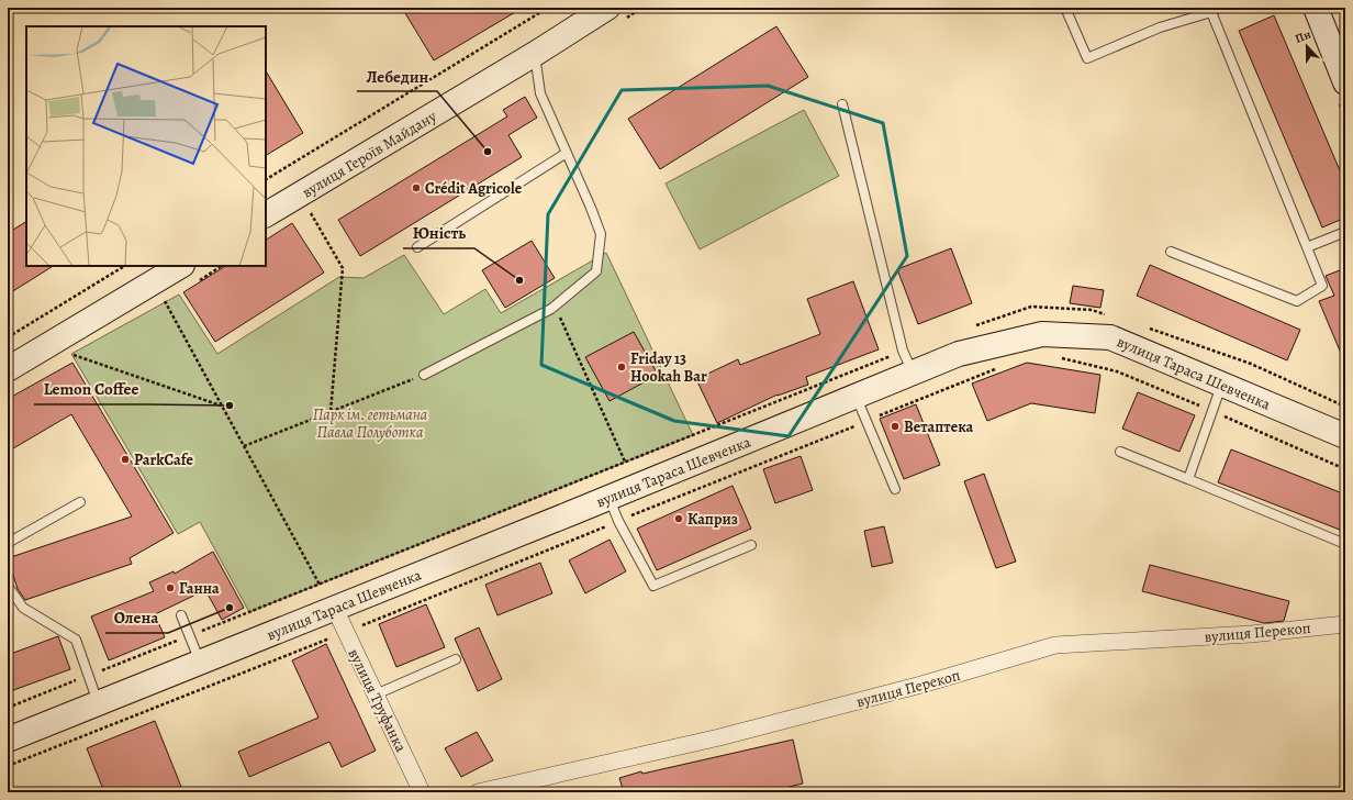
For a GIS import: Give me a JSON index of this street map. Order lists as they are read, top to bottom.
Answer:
{
  "streets": {
    "main road": ["вулиця Героїв Майдану", "вулиця Тараса Шевченка"],
    "street": ["вулиця Перекоп", "вулиця Труфанка"]
  },
  "crossings": [
    ["вулиця Тараса Шевченка", "вулиця Труфанка"]
  ],
  "parks": ["Парк ім. гетьмана Павла Полуботка"],
  "places": [
    "Лебедин",
    "Crédit Agricole",
    "Юність",
    "Friday 13 Hookah Bar",
    "Lemon Coffee",
    "Ветаптека",
    "ParkCafe",
    "Каприз",
    "Ганна",
    "Олена"
  ],
  "north": "top"
}
